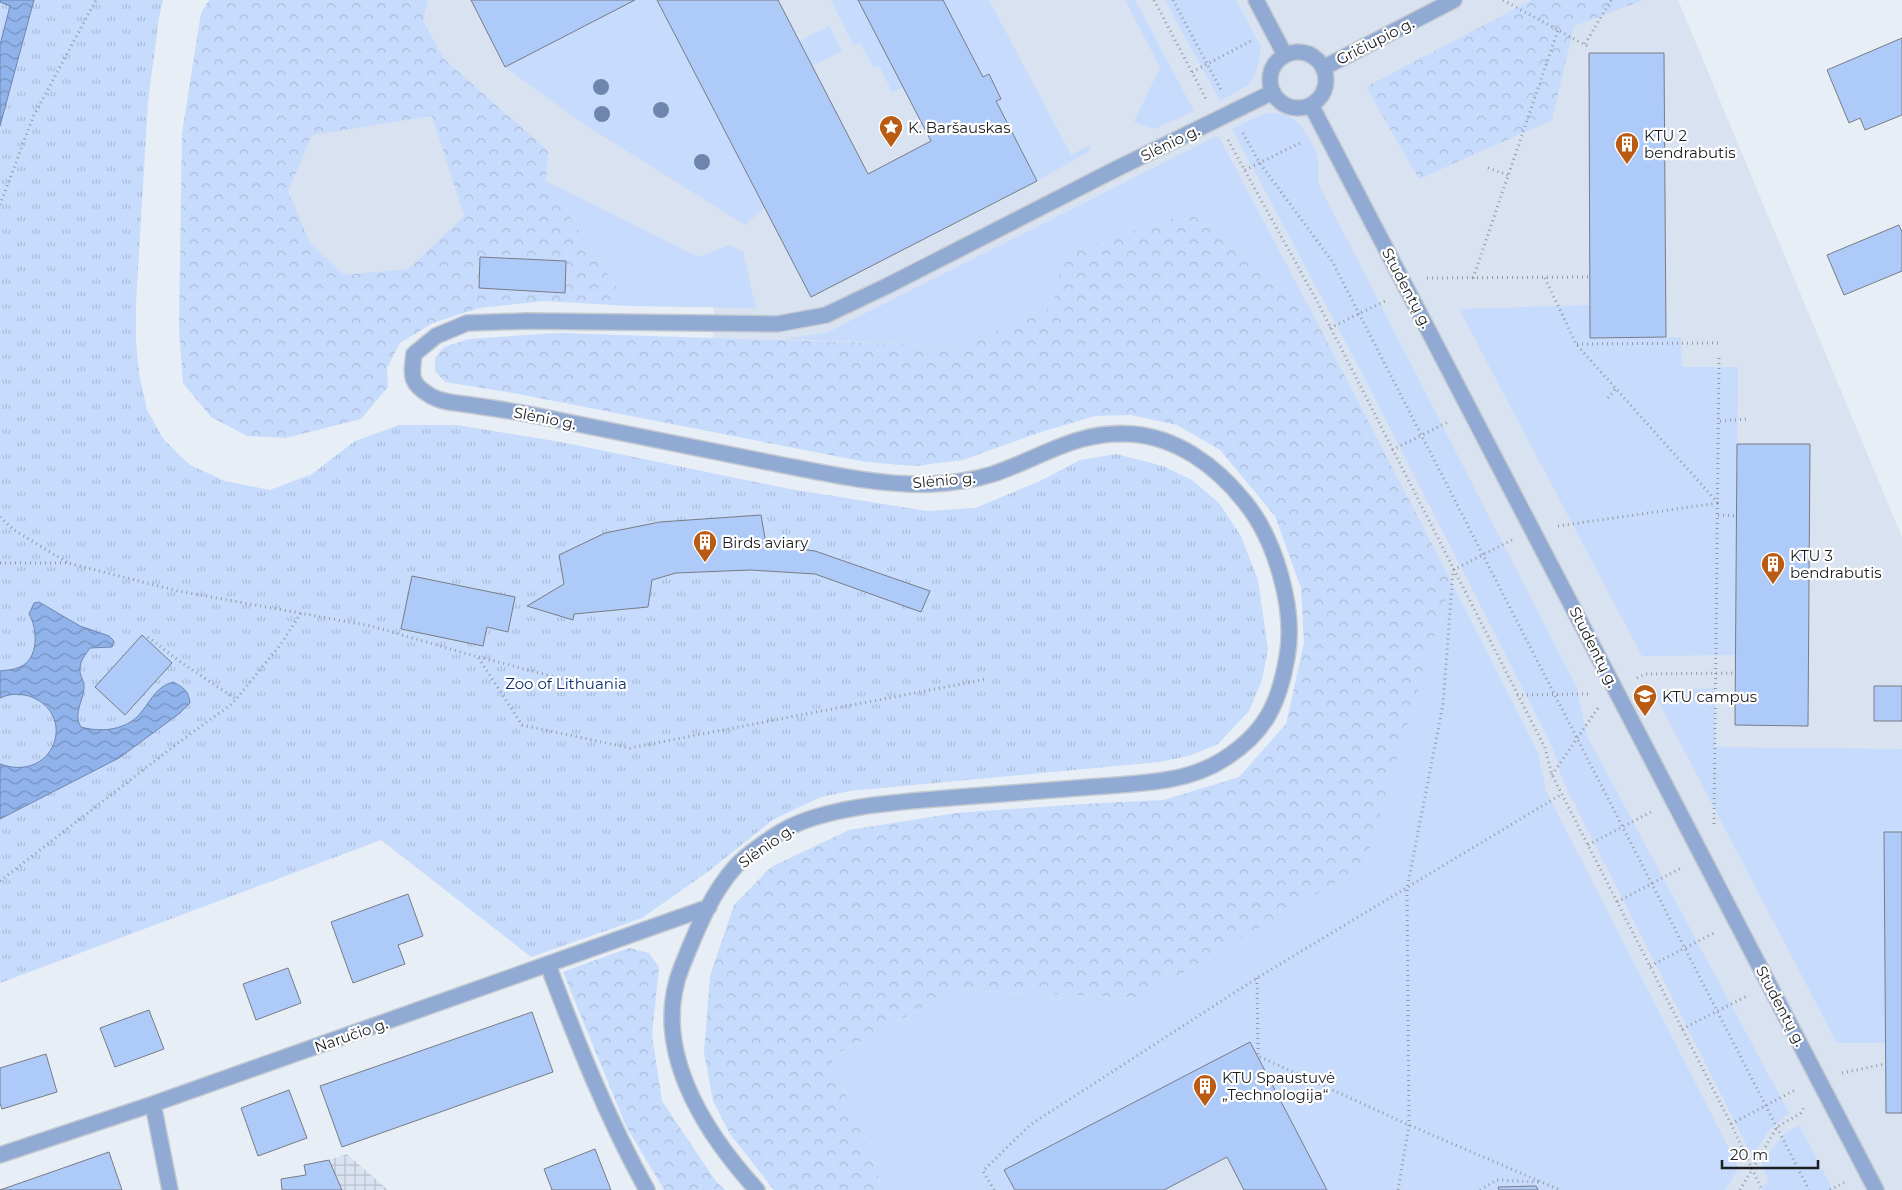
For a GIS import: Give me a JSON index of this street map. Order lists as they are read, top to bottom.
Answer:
{
  "streets": {
    "street": [
      "Gričiupio g.",
      "Slėnio g.",
      "Studentų g.",
      "Naručio g."
    ]
  },
  "crossings": [
    ["Gričiupio g.", "Slėnio g."],
    ["Gričiupio g.", "Studentų g."],
    ["Slėnio g.", "Studentų g."],
    ["Slėnio g.", "Naručio g."]
  ],
  "parks": ["Zoo of Lithuania"],
  "places": {
    "place": ["K. Baršauskas"],
    "building": [
      "KTU 2 bendrabutis",
      "Birds aviary",
      "KTU 3 bendrabutis",
      "KTU Spaustuvė „Technologija“"
    ],
    "school or university": ["KTU campus"]
  },
  "scale_bar": "20 m"
}
